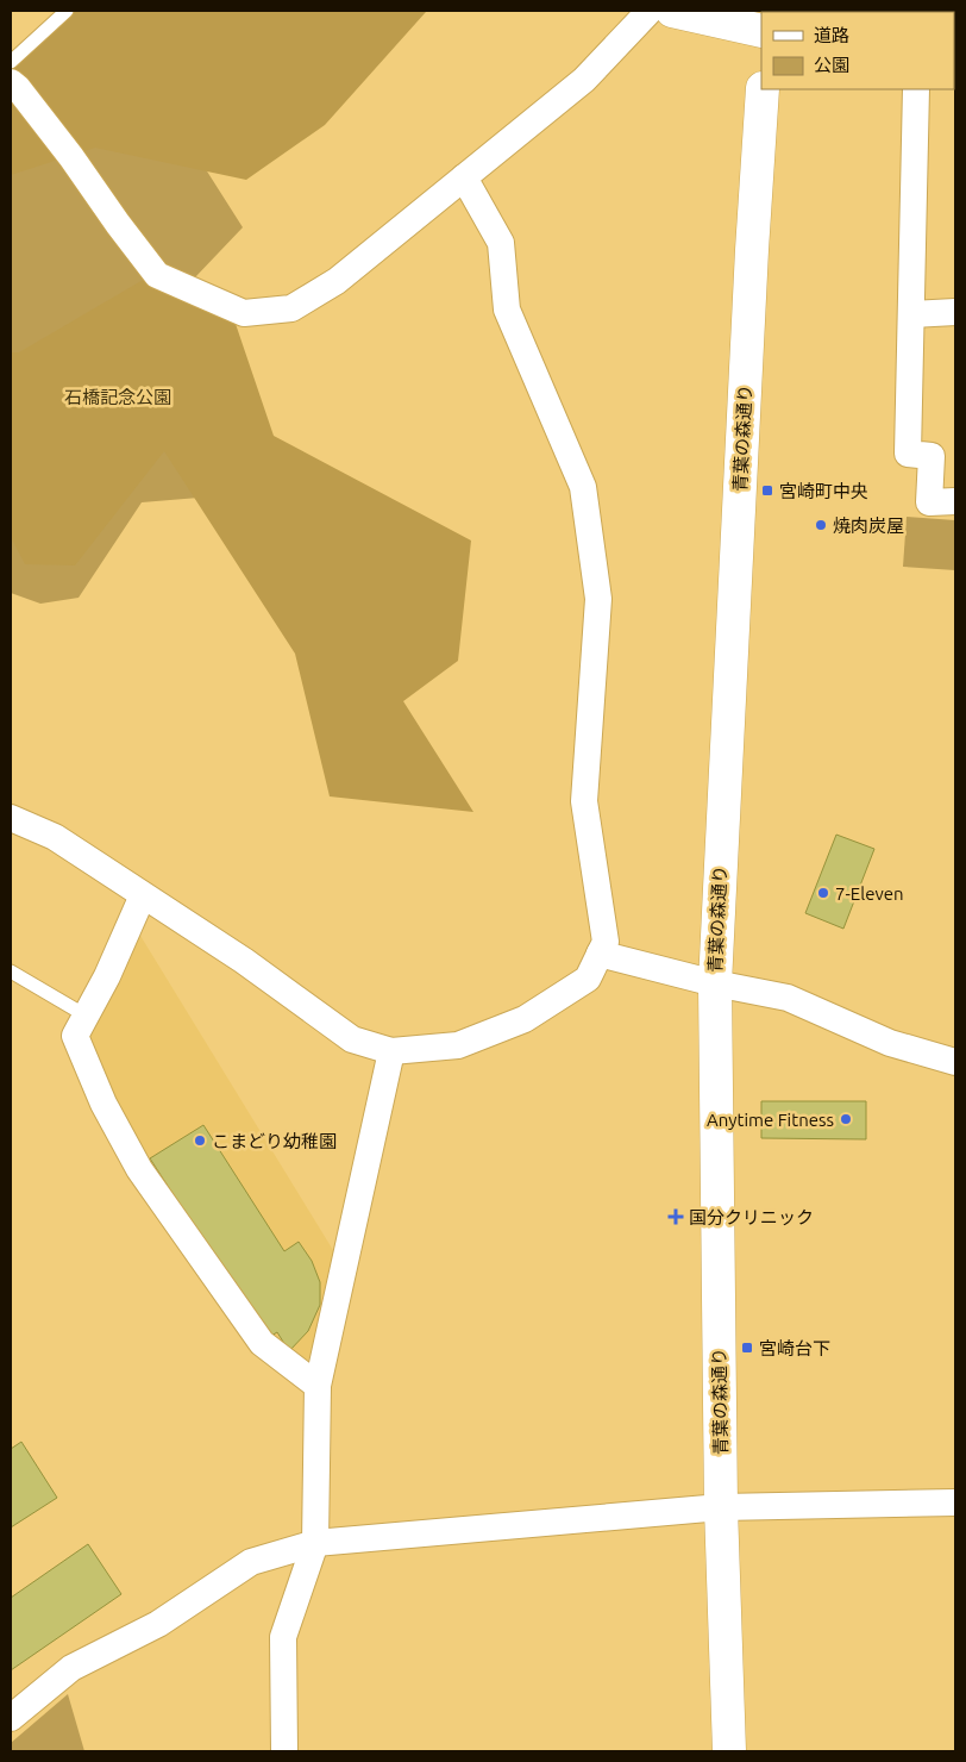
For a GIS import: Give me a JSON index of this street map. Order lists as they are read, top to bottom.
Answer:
{
  "streets": {
    "street": ["青葉の森通り"]
  },
  "parks": ["石橋記念公園"],
  "places": {
    "transit": ["宮崎町中央", "宮崎台下"],
    "other": [
      "焼肉炭屋",
      "7-Eleven",
      "Anytime Fitness",
      "こまどり幼稚園"
    ],
    "health": ["国分クリニック"]
  },
  "legend": ["道路", "公園"]
}
